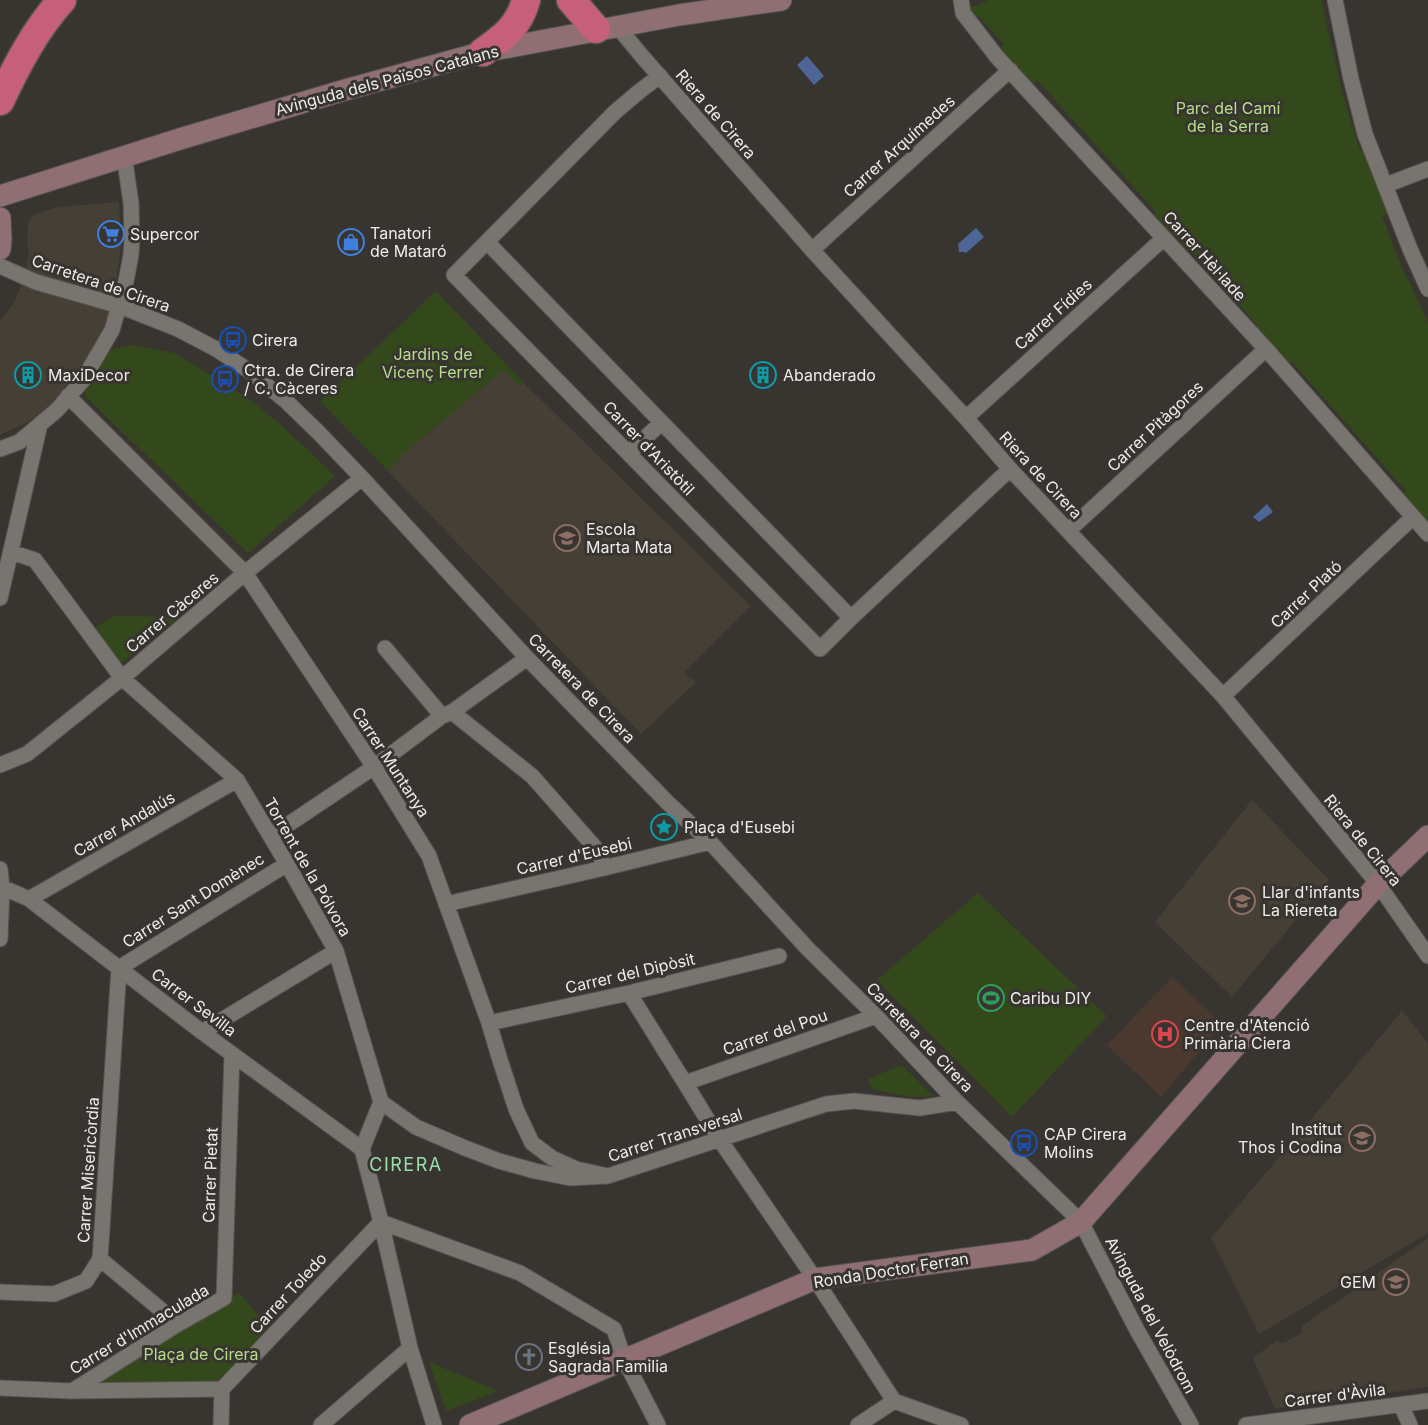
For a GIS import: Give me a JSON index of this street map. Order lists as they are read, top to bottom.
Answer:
{
  "streets": {
    "street": [
      "Avinguda dels Països Catalans",
      "Riera de Cirera",
      "Carrer Arquímedes",
      "Carrer Hèl·lade",
      "Carretera de Cirera",
      "Carrer Fídies",
      "Carrer Pitàgores",
      "Carrer d'Aristòtil",
      "Carrer Plató",
      "Carrer Càceres",
      "Carrer Muntanya",
      "Carrer Andalús",
      "Carrer d'Eusebi",
      "Torrent de la Pólvora",
      "Carrer Sant Domènec",
      "Carrer del Dipòsit",
      "Carrer Sevilla",
      "Carrer del Pou",
      "Carrer Transversal",
      "Carrer Misericòrdia",
      "Carrer Pietat",
      "Ronda Doctor Ferran",
      "Carrer Toledo",
      "Avinguda del Velòdrom",
      "Carrer d'Immaculada",
      "Carrer d'Àvila"
    ]
  },
  "crossings": [
    ["Avinguda dels Països Catalans", "Riera de Cirera"],
    ["Riera de Cirera", "Carrer Arquímedes"],
    ["Riera de Cirera", "Carrer Fídies"],
    ["Riera de Cirera", "Carrer Pitàgores"],
    ["Riera de Cirera", "Carrer d'Aristòtil"],
    ["Riera de Cirera", "Carrer Plató"],
    ["Riera de Cirera", "Ronda Doctor Ferran"],
    ["Carrer Arquímedes", "Carrer Hèl·lade"],
    ["Carrer Hèl·lade", "Carrer Fídies"],
    ["Carrer Hèl·lade", "Carrer Pitàgores"],
    ["Carrer Hèl·lade", "Carrer Plató"],
    ["Carretera de Cirera", "Carrer Càceres"],
    ["Carretera de Cirera", "Carrer d'Eusebi"],
    ["Carretera de Cirera", "Carrer del Pou"],
    ["Carretera de Cirera", "Carrer Transversal"],
    ["Carretera de Cirera", "Ronda Doctor Ferran"],
    ["Carretera de Cirera", "Avinguda del Velòdrom"],
    ["Carrer Càceres", "Carrer Muntanya"],
    ["Carrer Càceres", "Torrent de la Pólvora"],
    ["Carrer Muntanya", "Carrer d'Eusebi"],
    ["Carrer Muntanya", "Carrer del Dipòsit"],
    ["Carrer Muntanya", "Carrer Transversal"],
    ["Carrer Andalús", "Torrent de la Pólvora"],
    ["Carrer Andalús", "Carrer Sevilla"],
    ["Torrent de la Pólvora", "Carrer Sant Domènec"],
    ["Torrent de la Pólvora", "Carrer Transversal"],
    ["Carrer Sant Domènec", "Carrer Sevilla"],
    ["Carrer Sant Domènec", "Carrer Misericòrdia"],
    ["Carrer Sevilla", "Carrer Misericòrdia"],
    ["Carrer Sevilla", "Carrer Pietat"],
    ["Carrer Pietat", "Carrer d'Immaculada"],
    ["Ronda Doctor Ferran", "Avinguda del Velòdrom"]
  ],
  "districts": ["CIRERA"],
  "parks": ["Parc del Camí de la Serra", "Jardins de Vicenç Ferrer", "Plaça de Cirera"],
  "places": {
    "supermarket": ["Supercor"],
    "shop": ["Tanatori de Mataró"],
    "bus stop": ["Cirera", "Ctra. de Cirera / C. Càceres", "CAP Cirera Molins"],
    "building": ["MaxiDecor", "Abanderado"],
    "school or university": [
      "Escola Marta Mata",
      "Llar d'infants La Riereta",
      "Institut Thos i Codina",
      "GEM"
    ],
    "place": ["Plaça d'Eusebi"],
    "sports": ["Caribu DIY"],
    "hospital": ["Centre d'Atenció Primària Ciera"],
    "church": ["Església Sagrada Familia"]
  }
}
